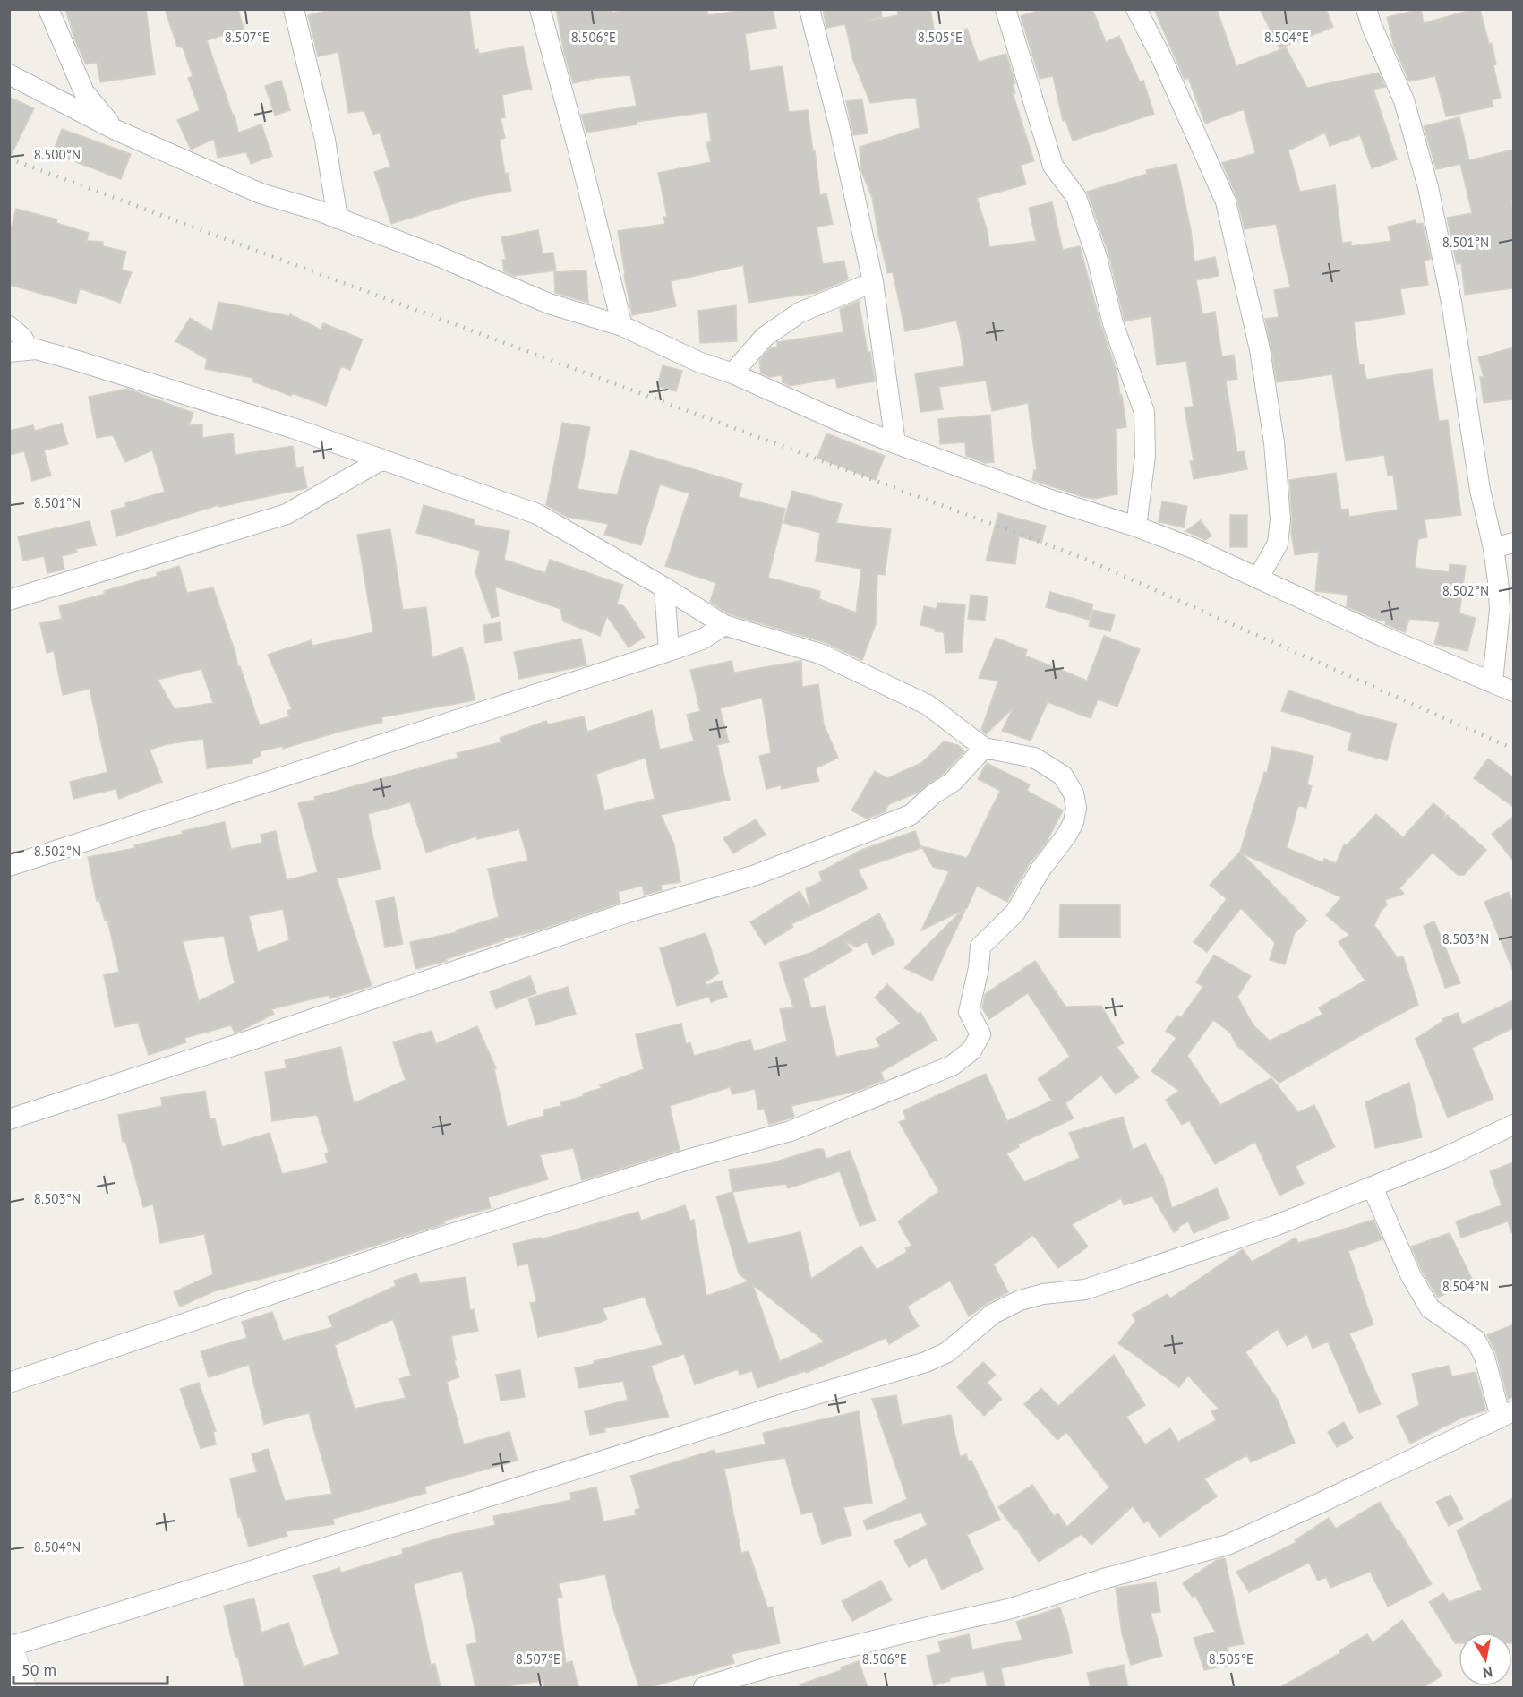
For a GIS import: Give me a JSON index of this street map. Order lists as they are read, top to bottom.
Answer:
{
  "scale_bar": "50 m",
  "north": "bottom",
  "coordinates": [
    "8.507°E",
    "8.506°E",
    "8.505°E",
    "8.504°E",
    "8.500°N",
    "8.501°N",
    "8.502°N",
    "8.503°N",
    "8.504°N"
  ]
}
